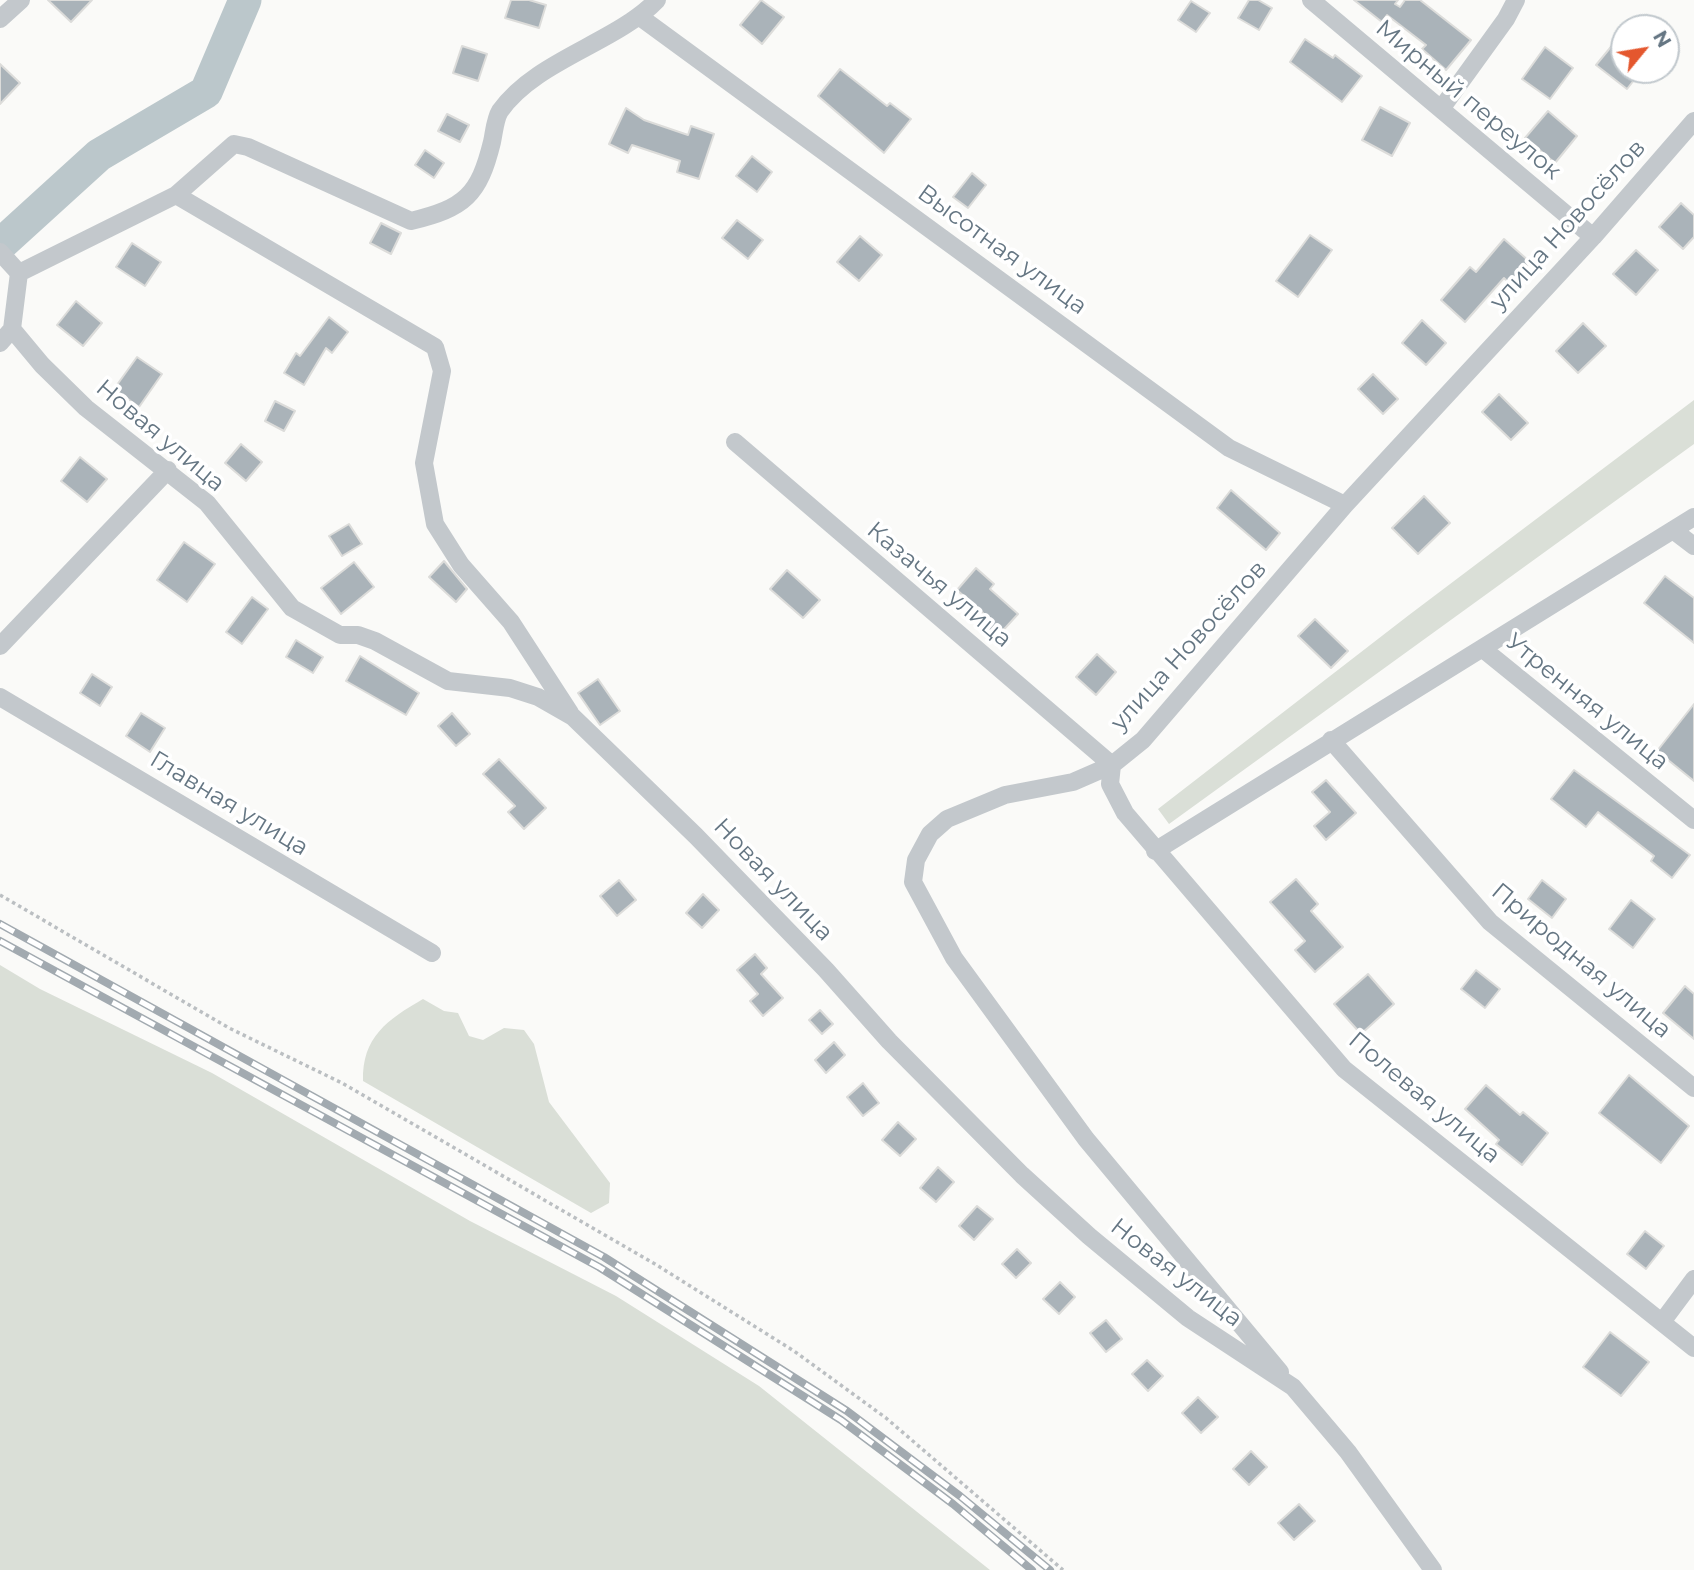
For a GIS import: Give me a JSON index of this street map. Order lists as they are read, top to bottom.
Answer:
{
  "streets": {
    "street": [
      "Мирный переулок",
      "улица Новосёлов",
      "Высотная улица",
      "Новая улица",
      "Казачья улица",
      "Утренняя улица",
      "Главная улица",
      "Природная улица",
      "Полевая улица"
    ]
  },
  "crossings": [
    ["Мирный переулок", "улица Новосёлов"],
    ["улица Новосёлов", "Высотная улица"],
    ["улица Новосёлов", "Новая улица"],
    ["улица Новосёлов", "Казачья улица"],
    ["улица Новосёлов", "Полевая улица"],
    ["Казачья улица", "Полевая улица"]
  ],
  "north": "top right"
}
